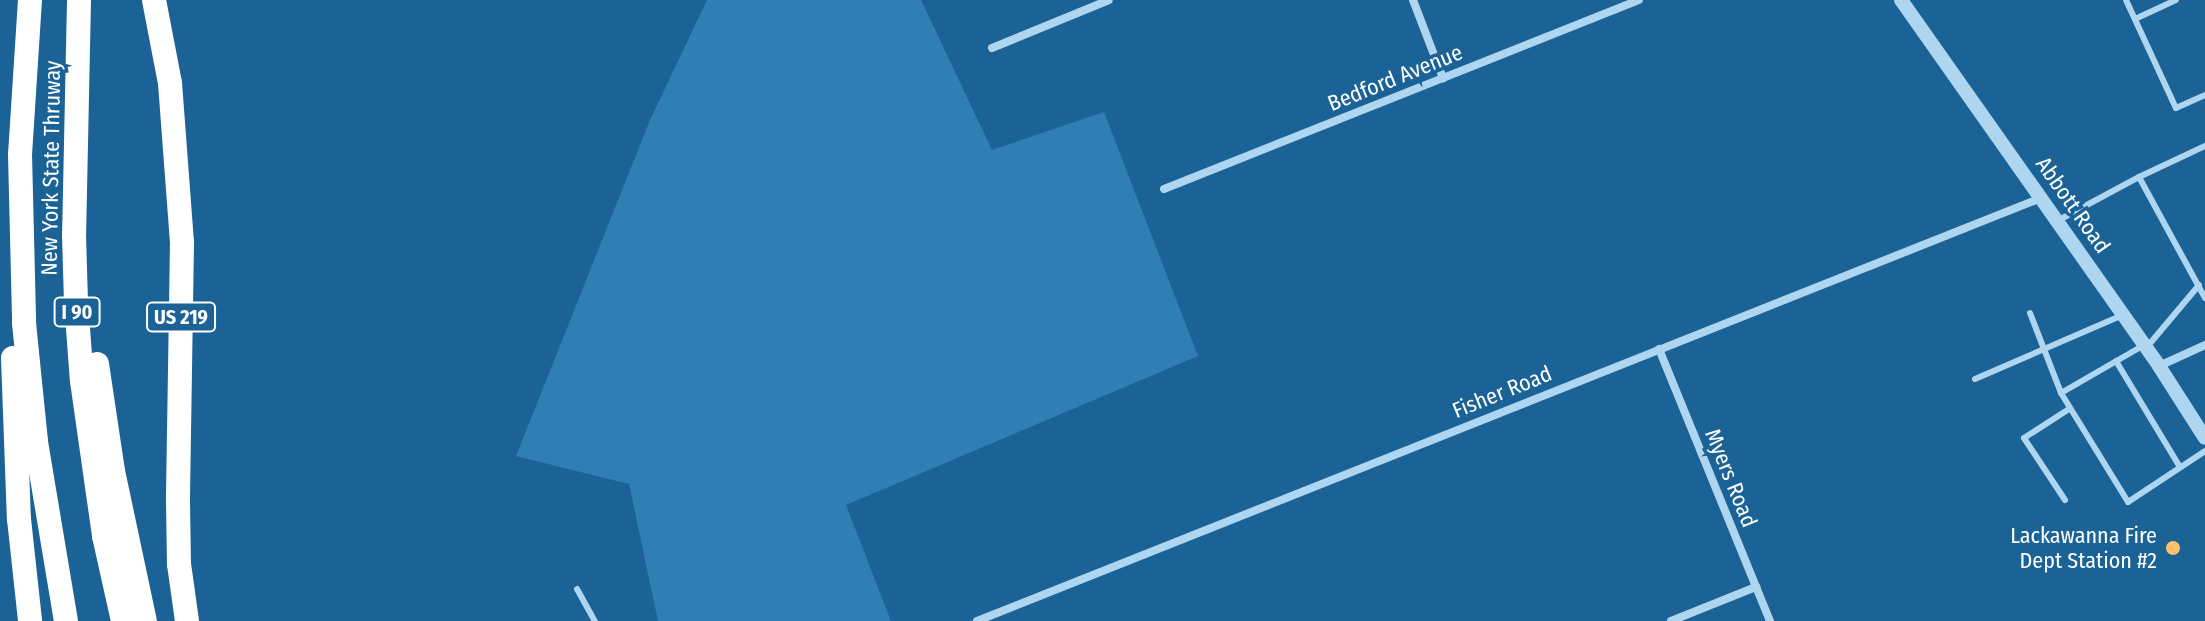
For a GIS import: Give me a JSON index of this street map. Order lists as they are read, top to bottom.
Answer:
{
  "streets": {
    "highway": ["New York State Thruway", "I 90", "US 219"],
    "street": [
      "Bedford Avenue",
      "Abbott Road",
      "Fisher Road",
      "Myers Road"
    ]
  },
  "crossings": [
    ["Abbott Road", "Fisher Road"],
    ["Fisher Road", "Myers Road"]
  ],
  "places": ["Lackawanna Fire Dept Station #2"]
}
